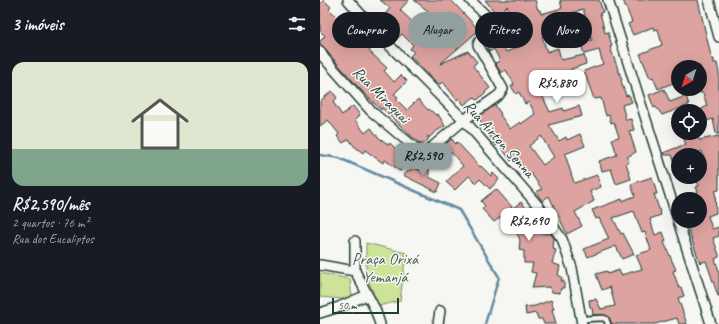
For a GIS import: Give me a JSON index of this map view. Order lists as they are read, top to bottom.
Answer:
{
  "streets": {
    "street": ["Rua Miraguai", "Rua Airton Senna"]
  },
  "crossings": [
    ["Rua Miraguai", "Rua Airton Senna"]
  ],
  "parks": ["Praça Orixá Yemanjá"],
  "scale_bar": "50 m",
  "north": "bottom left",
  "page": {
    "heading": "3 imóveis",
    "chip": [
      "Comprar",
      "Alugar",
      "Filtros",
      "Novo"
    ],
    "list": [
      {
        "name": "R$2,590/mês",
        "note": "2 quartos · 76 m² · Rua dos Eucaliptos"
      }
    ],
    "map_buttons": ["+", "−"],
    "price": ["R$5,880", "R$2,590", "R$2,690"],
    "scale": "50 m"
  }
}
